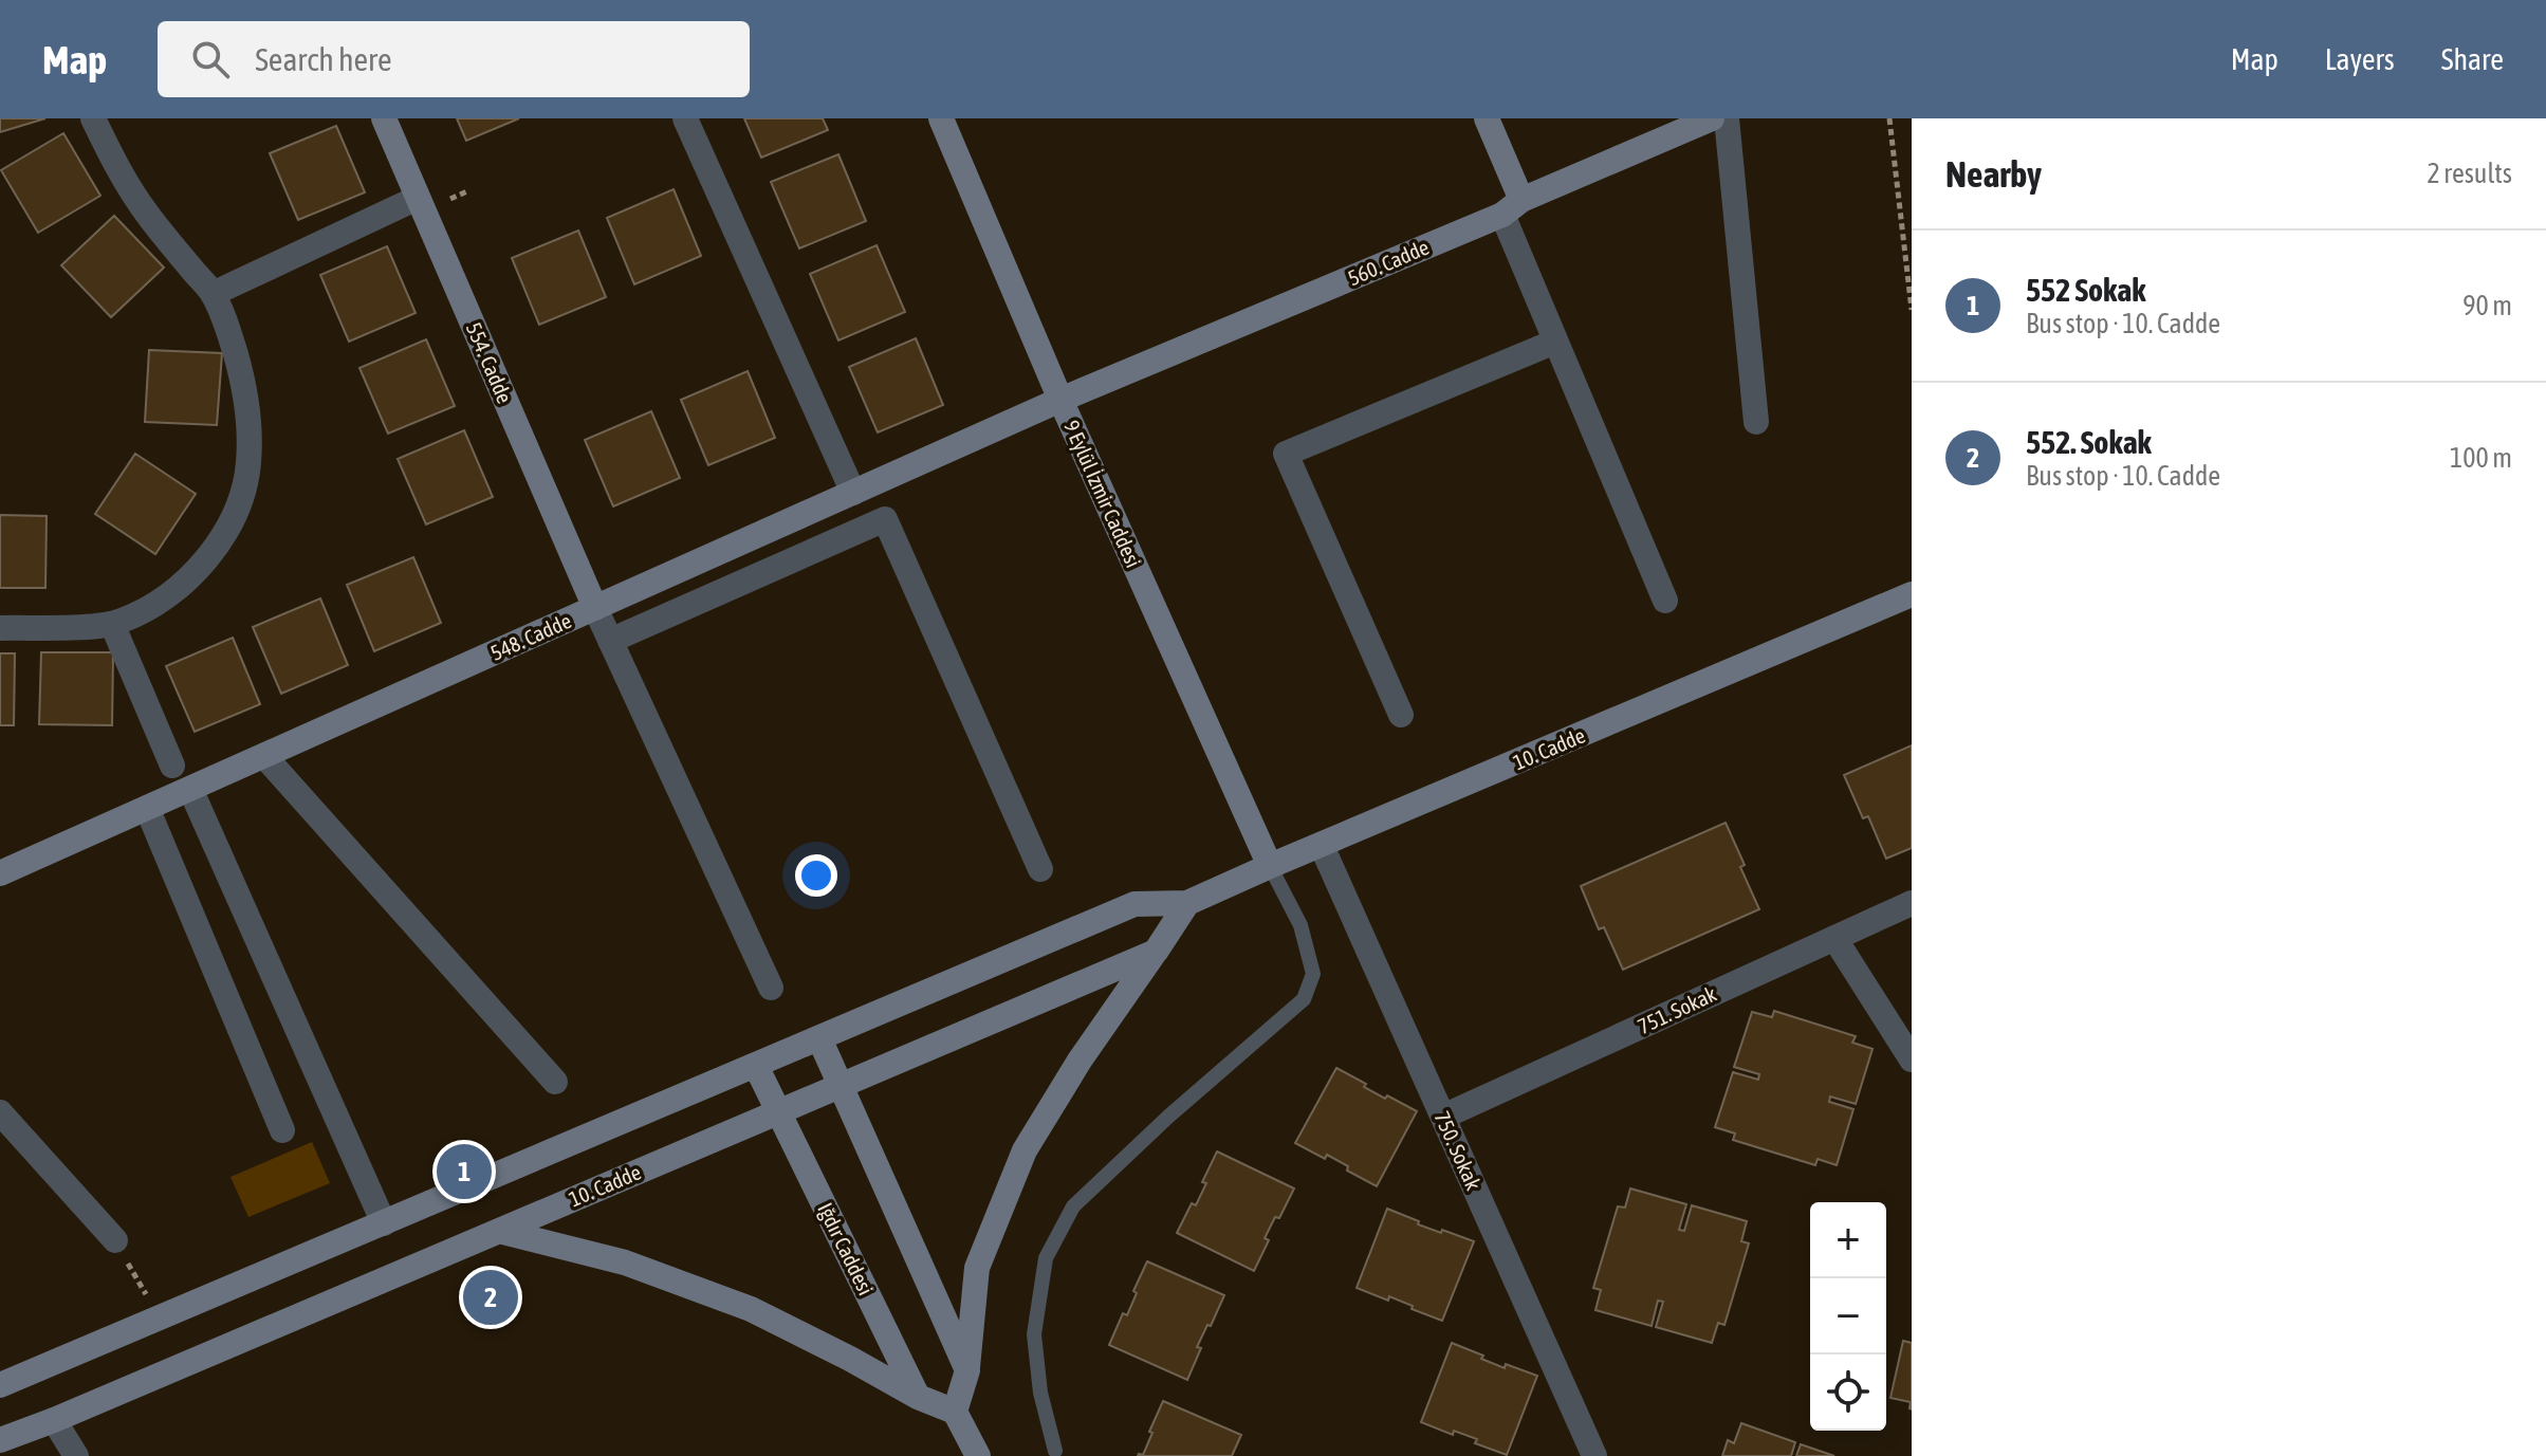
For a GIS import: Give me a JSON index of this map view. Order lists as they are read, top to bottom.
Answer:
{
  "streets": {
    "main road": [
      "560. Cadde",
      "554. Cadde",
      "9 Eylül İzmir Caddesi",
      "548. Cadde",
      "10. Cadde",
      "Iğdır Caddesi"
    ],
    "street": ["751. Sokak", "750. Sokak"]
  },
  "crossings": [
    ["560. Cadde", "9 Eylül İzmir Caddesi"],
    ["560. Cadde", "548. Cadde"],
    ["554. Cadde", "548. Cadde"],
    ["9 Eylül İzmir Caddesi", "548. Cadde"],
    ["9 Eylül İzmir Caddesi", "10. Cadde"],
    ["10. Cadde", "750. Sokak"],
    ["10. Cadde", "Iğdır Caddesi"],
    ["751. Sokak", "750. Sokak"]
  ],
  "page": {
    "header": "Map",
    "search": "Search here",
    "nav": ["Map", "Layers", "Share"],
    "heading": ["Nearby", "2 results"],
    "list": [
      {
        "mark": "1",
        "name": "552 Sokak",
        "note": "Bus stop · 10. Cadde",
        "value": "90 m"
      },
      {
        "mark": "2",
        "name": "552. Sokak",
        "note": "Bus stop · 10. Cadde",
        "value": "100 m"
      }
    ],
    "pins": ["1", "2"],
    "map_buttons": ["+", "−"]
  }
}
